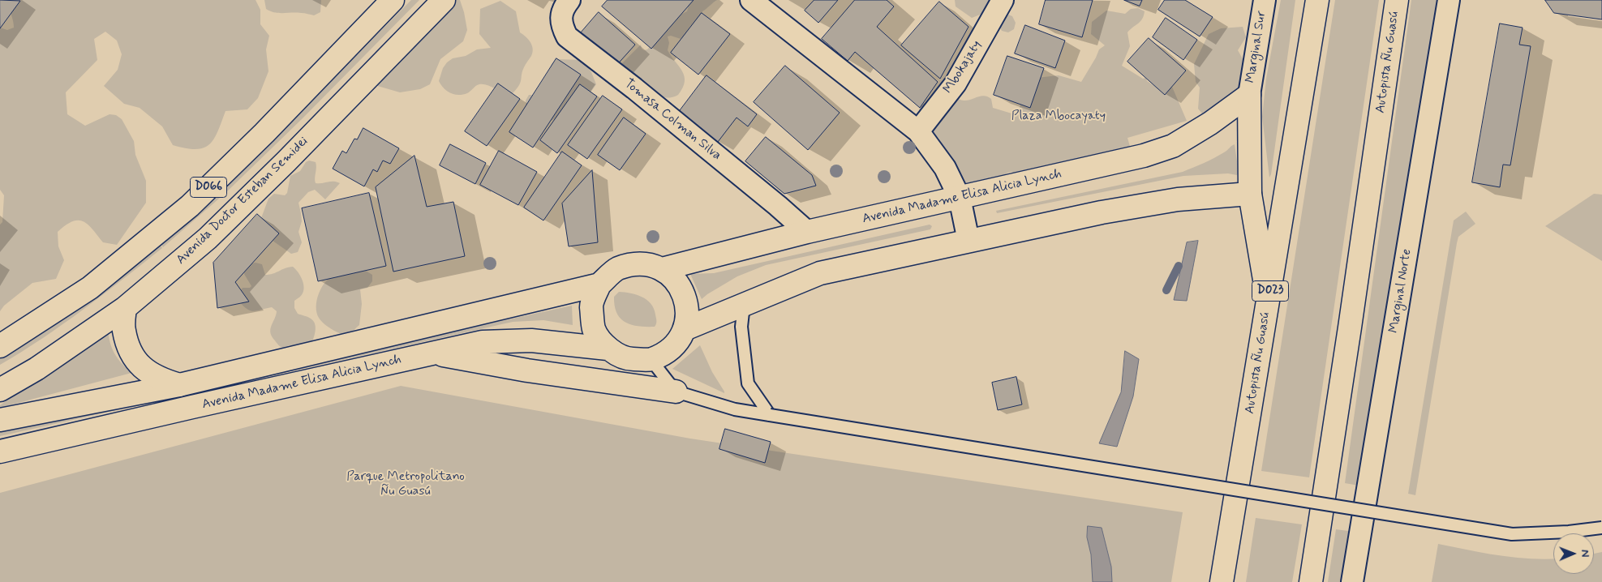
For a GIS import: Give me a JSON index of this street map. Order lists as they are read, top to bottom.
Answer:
{
  "streets": {
    "main road": [
      "Autopista Ñu Guasú",
      "D066",
      "Avenida Madame Elisa Alicia Lynch",
      "Avenida Doctor Esteban Semidei",
      "D023"
    ],
    "street": [
      "Marginal Sur",
      "Mbokajaty",
      "Tomasa Colman Silva",
      "Marginal Norte"
    ]
  },
  "crossings": [
    ["Marginal Sur", "Avenida Madame Elisa Alicia Lynch"],
    ["Tomasa Colman Silva", "Avenida Madame Elisa Alicia Lynch"]
  ],
  "parks": ["Plaza Mbocayaty", "Parque Metropolitano Ñu Guasú"],
  "north": "right"
}
